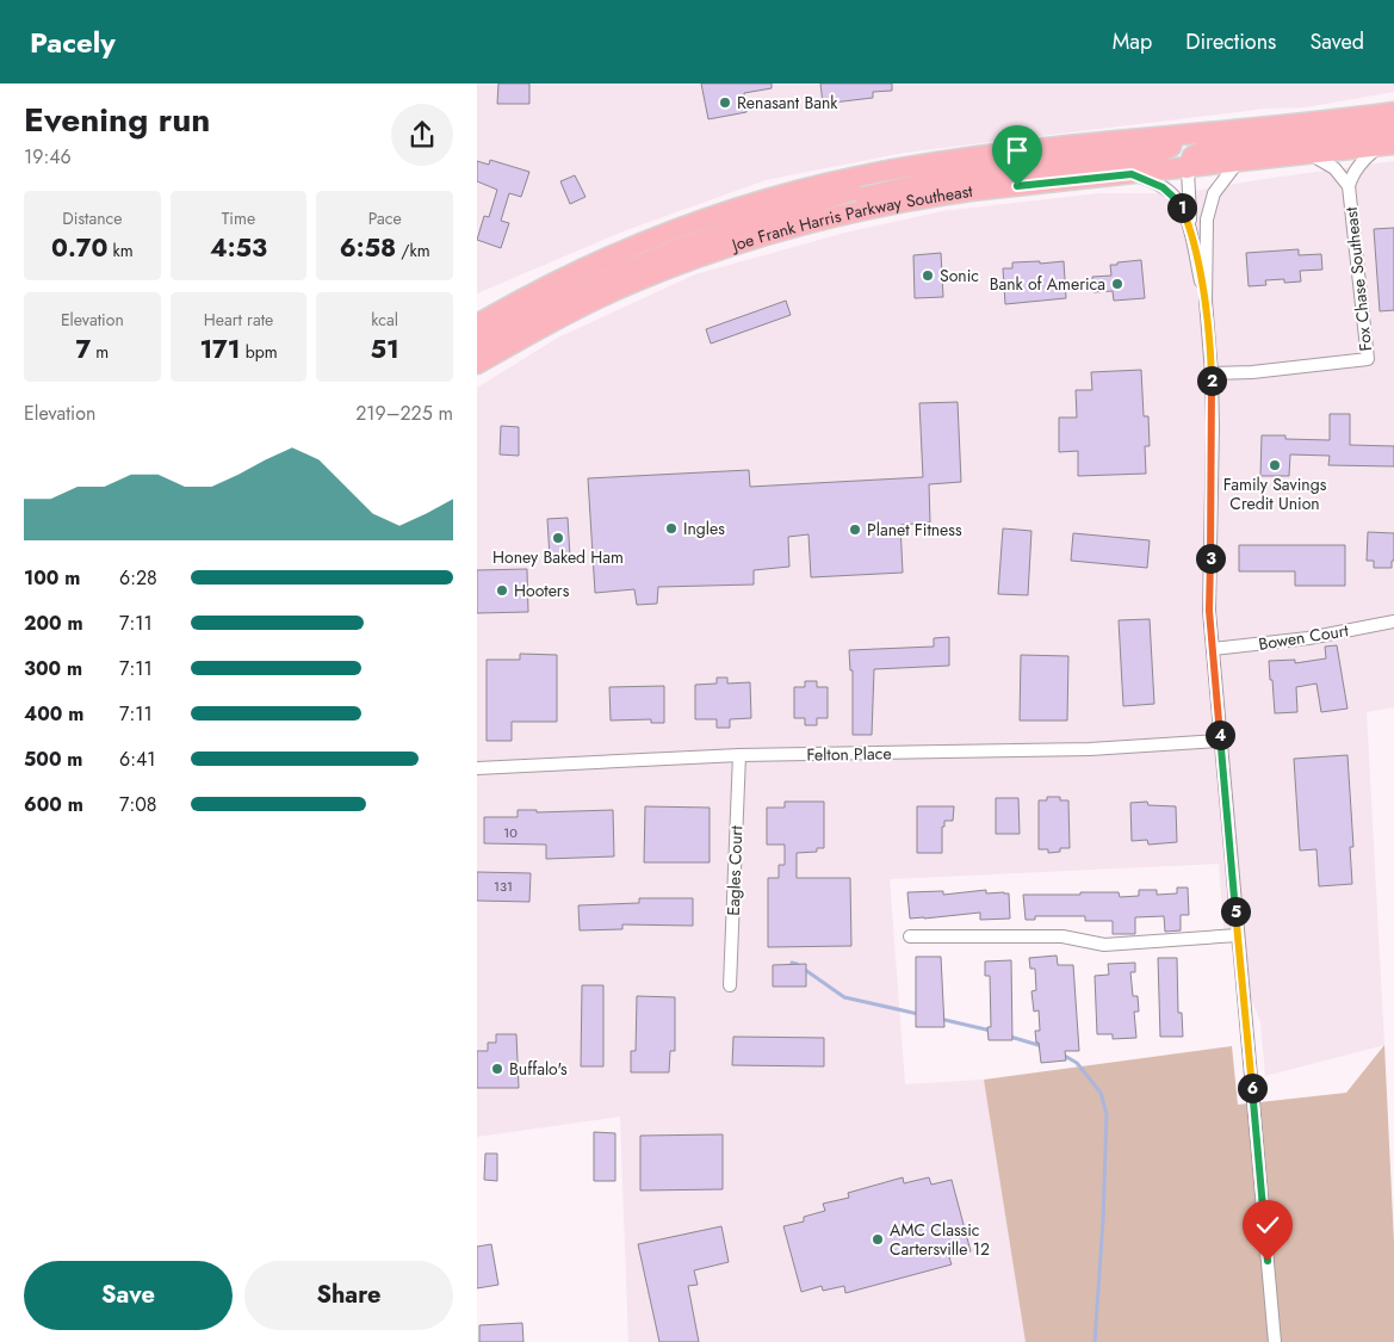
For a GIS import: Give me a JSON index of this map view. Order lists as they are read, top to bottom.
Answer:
{
  "streets": {
    "main road": ["Joe Frank Harris Parkway Southeast"],
    "street": [
      "Fox Chase Southeast",
      "Bowen Court",
      "Felton Place",
      "Eagles Court"
    ]
  },
  "crossings": [
    ["Joe Frank Harris Parkway Southeast", "Fox Chase Southeast"],
    ["Felton Place", "Eagles Court"]
  ],
  "places": [
    "Renasant Bank",
    "Sonic",
    "Bank of America",
    "Family Savings Credit Union",
    "Ingles",
    "Planet Fitness",
    "Honey Baked Ham",
    "Hooters",
    "Buffalo's",
    "AMC Classic Cartersville 12"
  ],
  "house_numbers": ["10", "131"],
  "page": {
    "header": "Pacely",
    "nav": ["Map", "Directions", "Saved"],
    "heading": ["Evening run", "19:46"],
    "stats": [
      ["Distance", "0.70 km"],
      ["Time", "4:53"],
      ["Pace", "6:58 /km"],
      ["Elevation", "7 m"],
      ["Heart rate", "171 bpm"],
      ["kcal", "51"]
    ],
    "pins": [
      "1",
      "2",
      "3",
      "4",
      "5",
      "6"
    ],
    "chart": ["Elevation", "219–225 m"],
    "list": [
      {
        "name": "100 m",
        "note": "6:28"
      },
      {
        "name": "200 m",
        "note": "7:11"
      },
      {
        "name": "300 m",
        "note": "7:11"
      },
      {
        "name": "400 m",
        "note": "7:11"
      },
      {
        "name": "500 m",
        "note": "6:41"
      },
      {
        "name": "600 m",
        "note": "7:08"
      }
    ],
    "buttons": ["Save", "Share"]
  }
}
